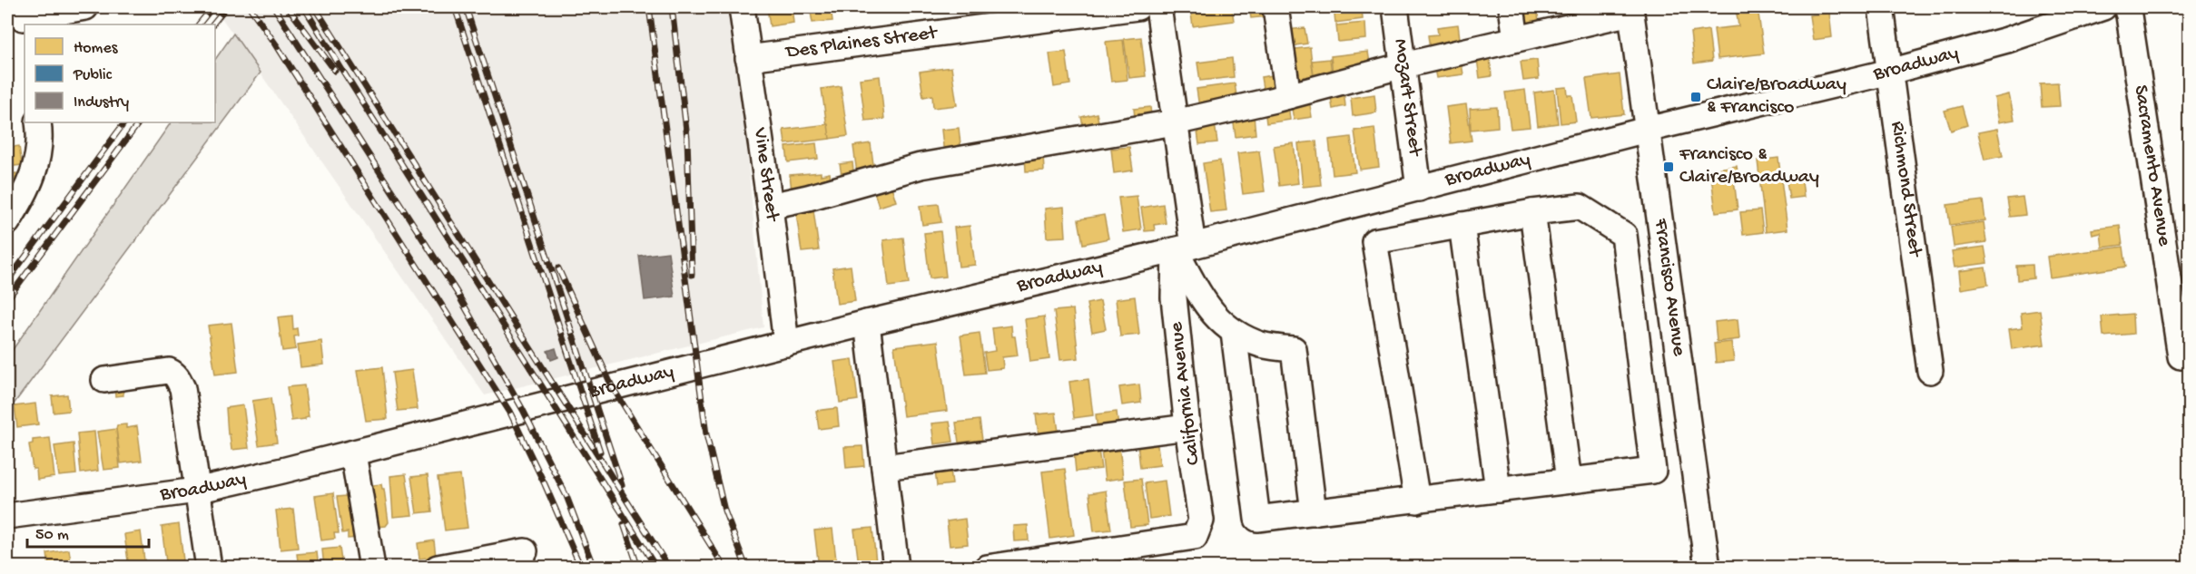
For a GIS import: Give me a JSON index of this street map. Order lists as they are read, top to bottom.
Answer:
{
  "streets": {
    "street": [
      "Des Plaines Street",
      "Broadway",
      "Mozart Street",
      "Sacramento Avenue",
      "Vine Street",
      "Richmond Street",
      "Francisco Avenue",
      "California Avenue"
    ]
  },
  "crossings": [
    ["Des Plaines Street", "Vine Street"],
    ["Broadway", "Mozart Street"],
    ["Broadway", "Vine Street"],
    ["Broadway", "Richmond Street"],
    ["Broadway", "Francisco Avenue"],
    ["Broadway", "California Avenue"]
  ],
  "places": {
    "transit": ["Claire/Broadway & Francisco", "Francisco & Claire/Broadway"]
  },
  "legend": ["Homes", "Public", "Industry"],
  "scale_bar": "50 m"
}
